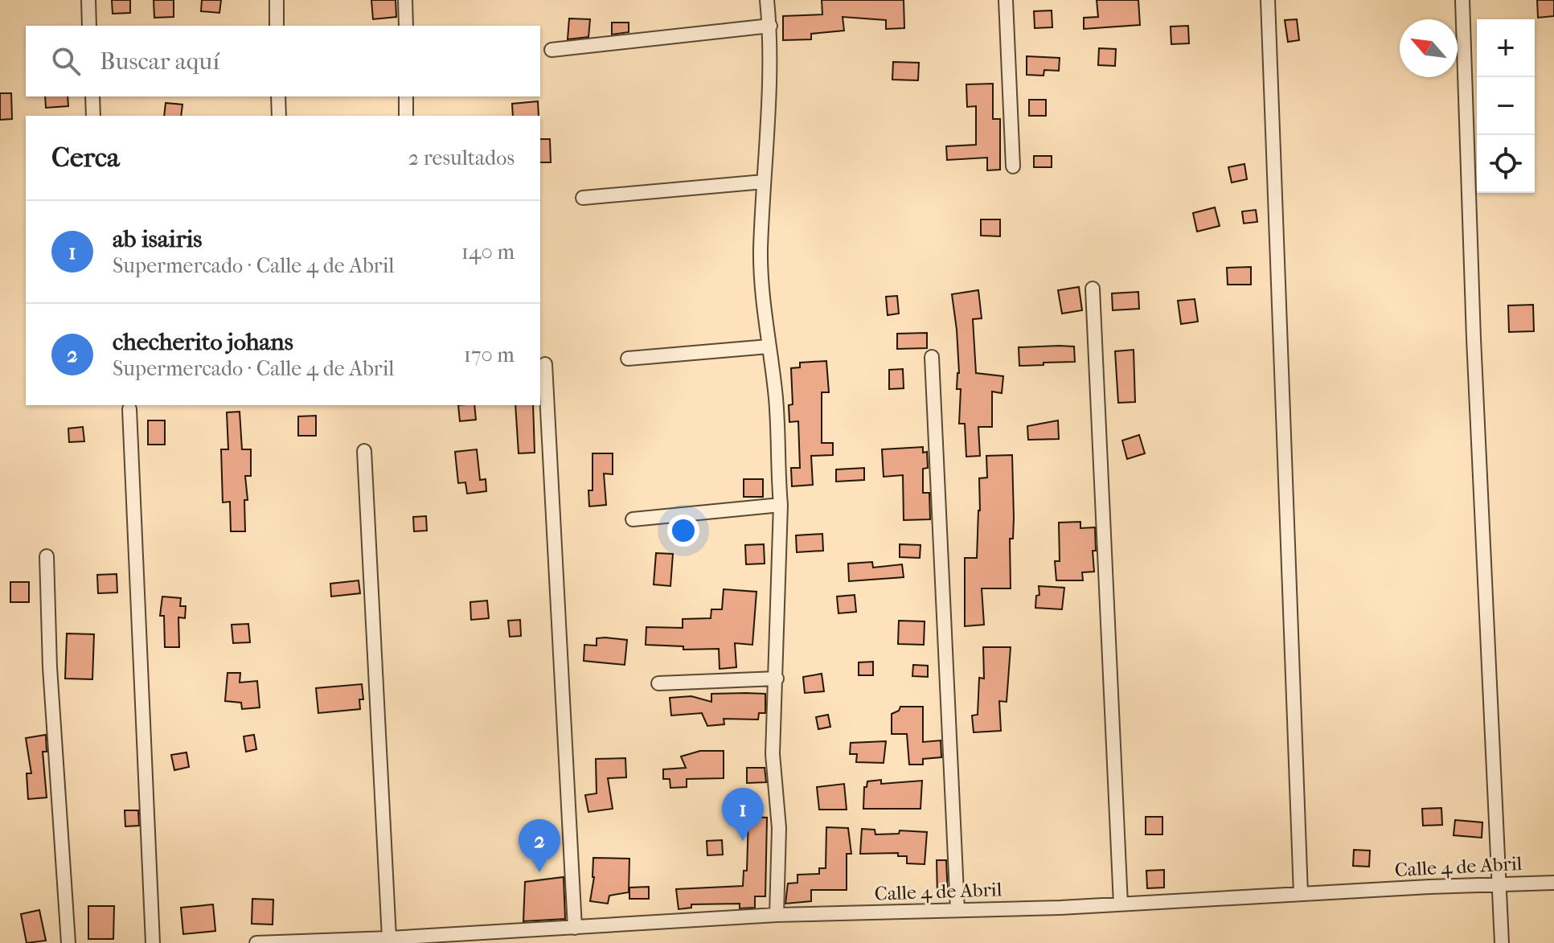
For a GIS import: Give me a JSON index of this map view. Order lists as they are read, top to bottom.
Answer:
{
  "streets": {
    "street": ["Calle 4 de Abril"]
  },
  "north": "top left",
  "page": {
    "map_buttons": ["+", "−"],
    "search": "Buscar aquí",
    "heading": ["Cerca", "2 resultados"],
    "list": [
      {
        "mark": "1",
        "name": "ab isairis",
        "note": "Supermercado · Calle 4 de Abril",
        "value": "140 m"
      },
      {
        "mark": "2",
        "name": "checherito johans",
        "note": "Supermercado · Calle 4 de Abril",
        "value": "170 m"
      }
    ],
    "pins": ["1", "2"]
  }
}
